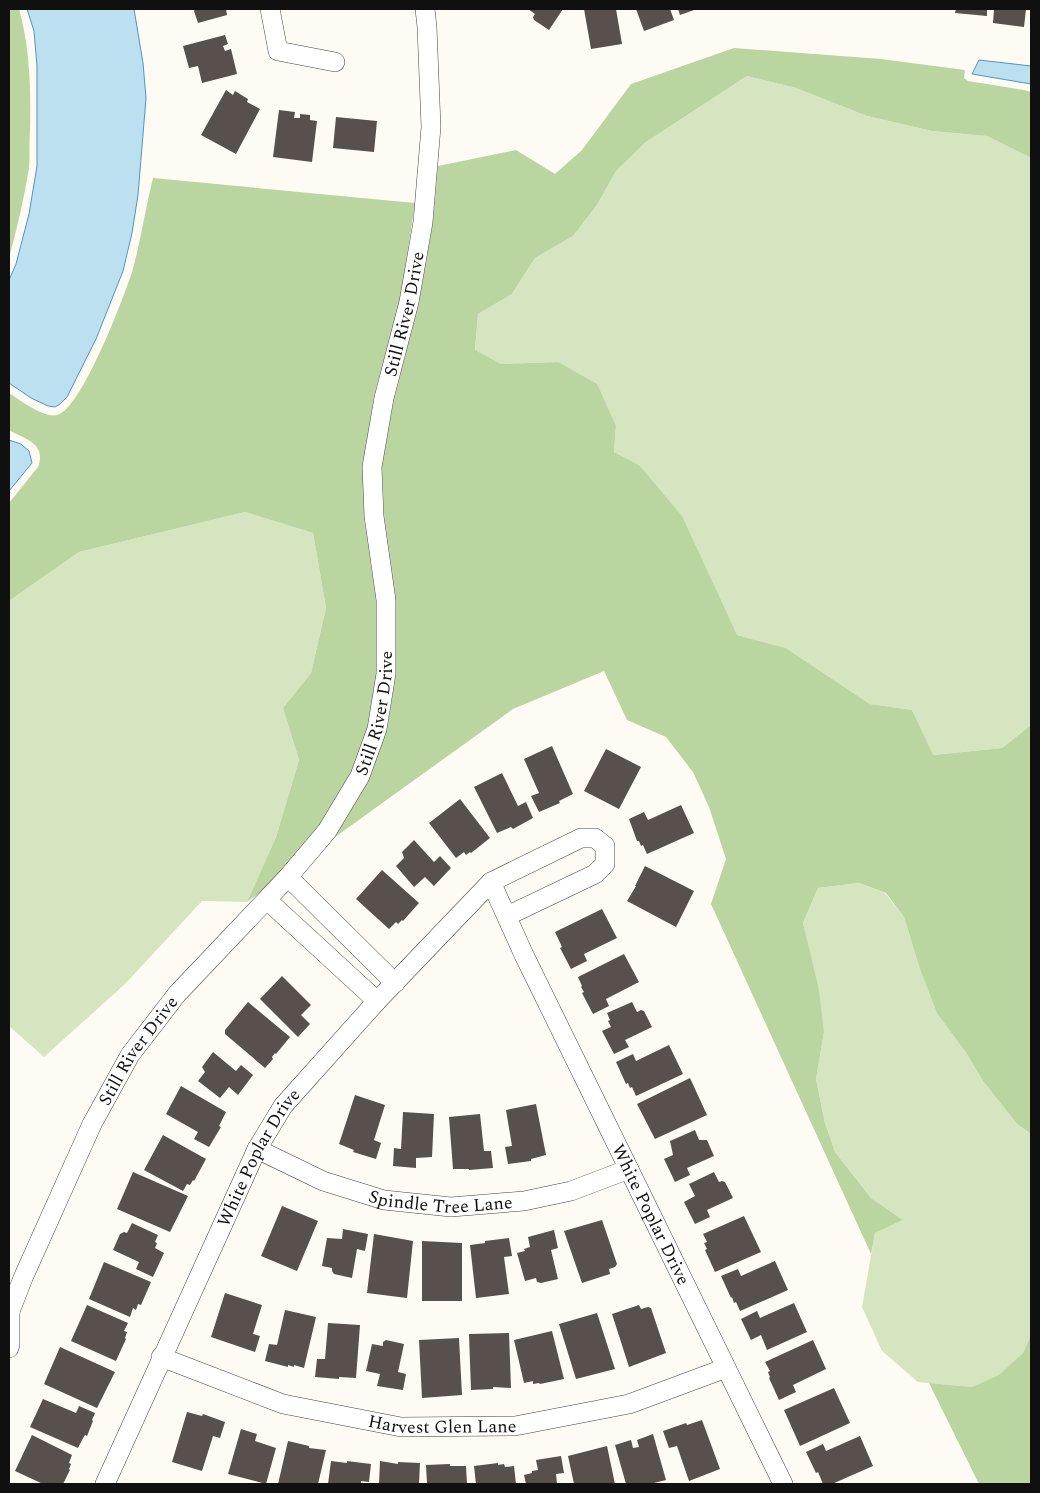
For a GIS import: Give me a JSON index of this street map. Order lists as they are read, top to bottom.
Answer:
{
  "streets": {
    "street": [
      "Still River Drive",
      "White Poplar Drive",
      "Spindle Tree Lane",
      "Harvest Glen Lane"
    ]
  },
  "crossings": [
    ["White Poplar Drive", "Spindle Tree Lane"],
    ["White Poplar Drive", "Harvest Glen Lane"]
  ]
}
